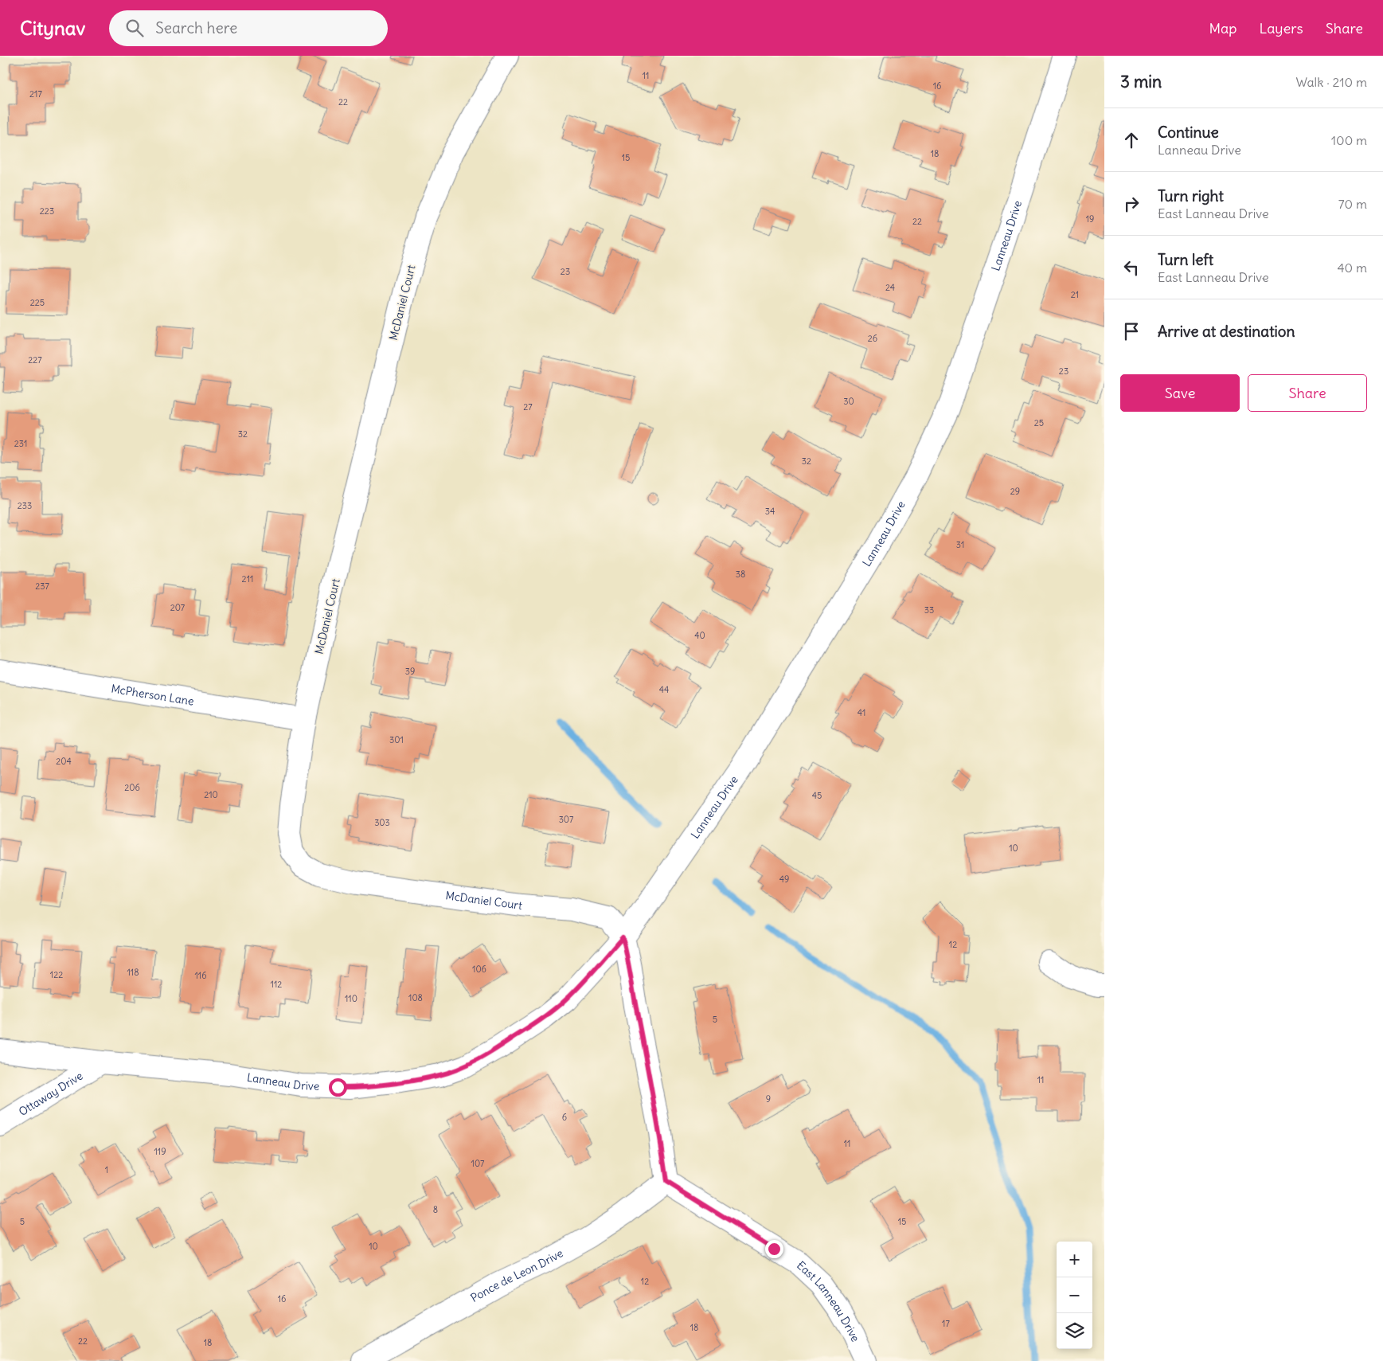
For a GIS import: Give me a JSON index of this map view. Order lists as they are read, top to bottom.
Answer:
{
  "streets": {
    "street": [
      "Lanneau Drive",
      "McDaniel Court",
      "McPherson Lane",
      "Ottaway Drive",
      "Ponce de Leon Drive",
      "East Lanneau Drive"
    ]
  },
  "crossings": [
    ["Lanneau Drive", "McDaniel Court"],
    ["Lanneau Drive", "Ottaway Drive"],
    ["McDaniel Court", "McPherson Lane"],
    ["Ponce de Leon Drive", "East Lanneau Drive"]
  ],
  "house_numbers": [
    "11",
    "16",
    "217",
    "22",
    "18",
    "15",
    "223",
    "19",
    "22",
    "23",
    "24",
    "21",
    "225",
    "26",
    "227",
    "23",
    "30",
    "27",
    "25",
    "32",
    "231",
    "32",
    "29",
    "233",
    "34",
    "31",
    "38",
    "211",
    "237",
    "207",
    "33",
    "40",
    "39",
    "44",
    "41",
    "301",
    "204",
    "206",
    "210",
    "45",
    "307",
    "303",
    "10",
    "49",
    "12",
    "106",
    "118",
    "122",
    "116",
    "112",
    "108",
    "110",
    "5",
    "11",
    "9",
    "6",
    "11",
    "119",
    "107",
    "1",
    "8",
    "5",
    "15",
    "10",
    "12",
    "16",
    "17",
    "18",
    "22",
    "18"
  ],
  "page": {
    "header": "Citynav",
    "search": "Search here",
    "nav": ["Map", "Layers", "Share"],
    "heading": ["3 min", "Walk · 210 m"],
    "list": [
      ["Continue", "Lanneau Drive", "100 m"],
      ["Turn right", "East Lanneau Drive", "70 m"],
      ["Turn left", "East Lanneau Drive", "40 m"],
      "Arrive at destination"
    ],
    "buttons": ["Save", "Share"],
    "map_buttons": ["+", "−"]
  }
}
